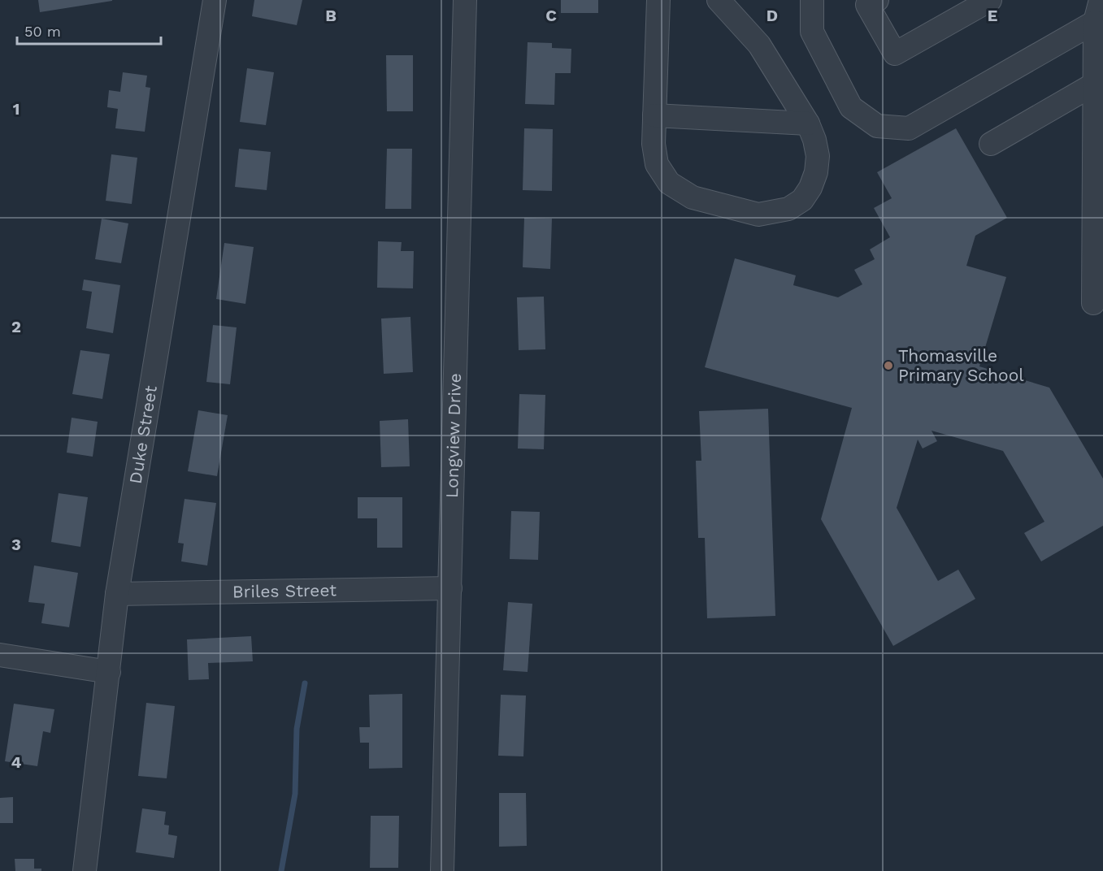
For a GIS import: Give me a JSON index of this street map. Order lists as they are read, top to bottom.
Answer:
{
  "streets": {
    "street": ["Duke Street", "Longview Drive", "Briles Street"]
  },
  "crossings": [
    ["Duke Street", "Briles Street"],
    ["Longview Drive", "Briles Street"]
  ],
  "places": ["Thomasville Primary School"],
  "scale_bar": "50 m",
  "grid": {
    "columns": [
      "B",
      "C",
      "D",
      "E"
    ],
    "rows": [
      "1",
      "2",
      "3",
      "4"
    ]
  }
}
